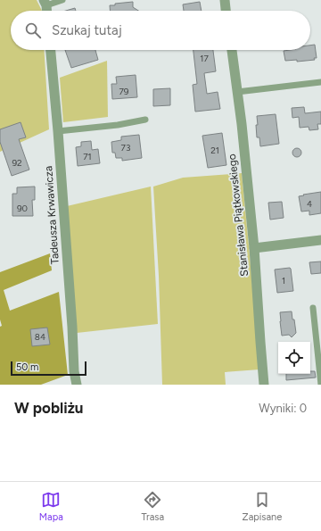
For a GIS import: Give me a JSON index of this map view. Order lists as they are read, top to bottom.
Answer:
{
  "streets": {
    "street": ["Tadeusza Krwawicza", "Stanisława Piątkowskiego"]
  },
  "house_numbers": [
    "17",
    "79",
    "73",
    "21",
    "71",
    "92",
    "4",
    "90",
    "1",
    "84"
  ],
  "scale_bar": "50 m",
  "page": {
    "search": "Szukaj tutaj",
    "scale": "50 m",
    "heading": ["W pobliżu", "Wyniki: 0"],
    "nav": ["Mapa", "Trasa", "Zapisane"]
  }
}
